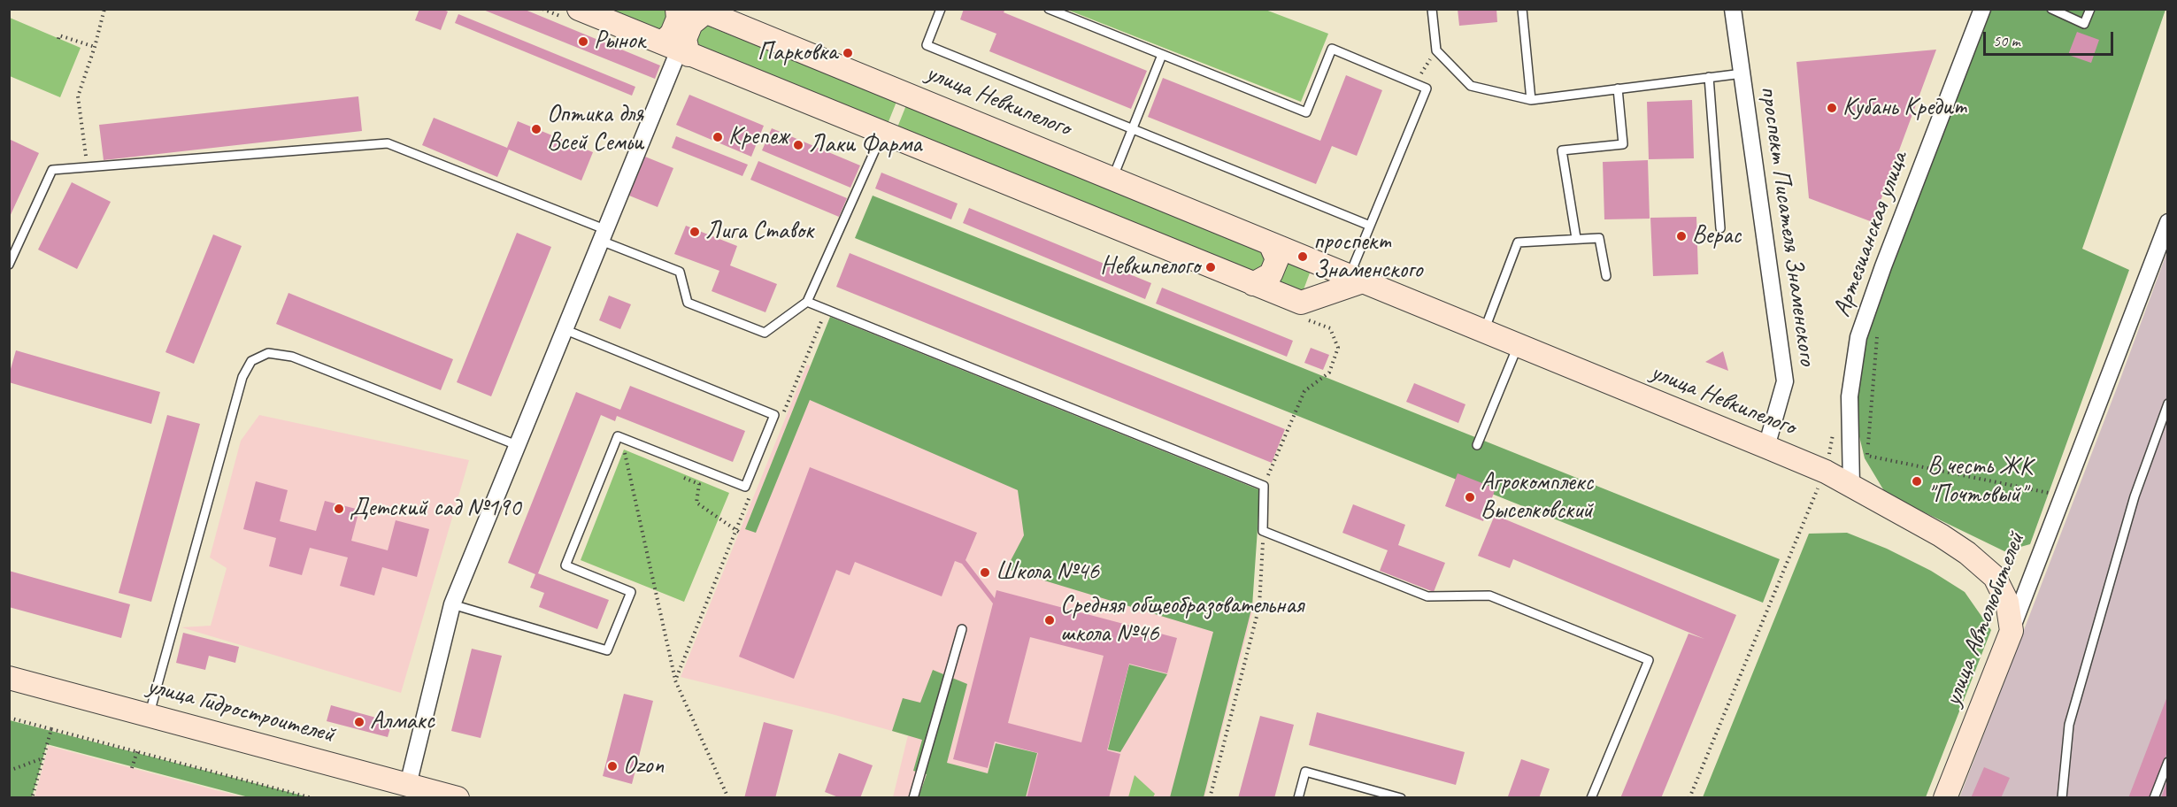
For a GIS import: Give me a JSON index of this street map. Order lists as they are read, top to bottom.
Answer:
{
  "streets": {
    "street": [
      "улица Невкипелого",
      "проспект Писателя Знаменского",
      "Артезианская улица",
      "улица Автолюбителей",
      "улица Гидростроителей"
    ]
  },
  "crossings": [
    ["улица Невкипелого", "проспект Писателя Знаменского"],
    ["улица Невкипелого", "Артезианская улица"],
    ["улица Невкипелого", "улица Автолюбителей"]
  ],
  "places": [
    "Рынок",
    "Парковка",
    "Кубань Кредит",
    "Оптика для Всей Семьи",
    "Крепеж",
    "Лаки Фарма",
    "Лига Ставок",
    "Верас",
    "проспект Знаменского",
    "Невкипелого",
    "В честь ЖК \"Почтовый\"",
    "Агрокомплекс Выселковский",
    "Детский сад №190",
    "Школа №46",
    "Средняя общеобразовательная школа №46",
    "Алмакс",
    "Ozon"
  ],
  "scale_bar": "50 m"
}
